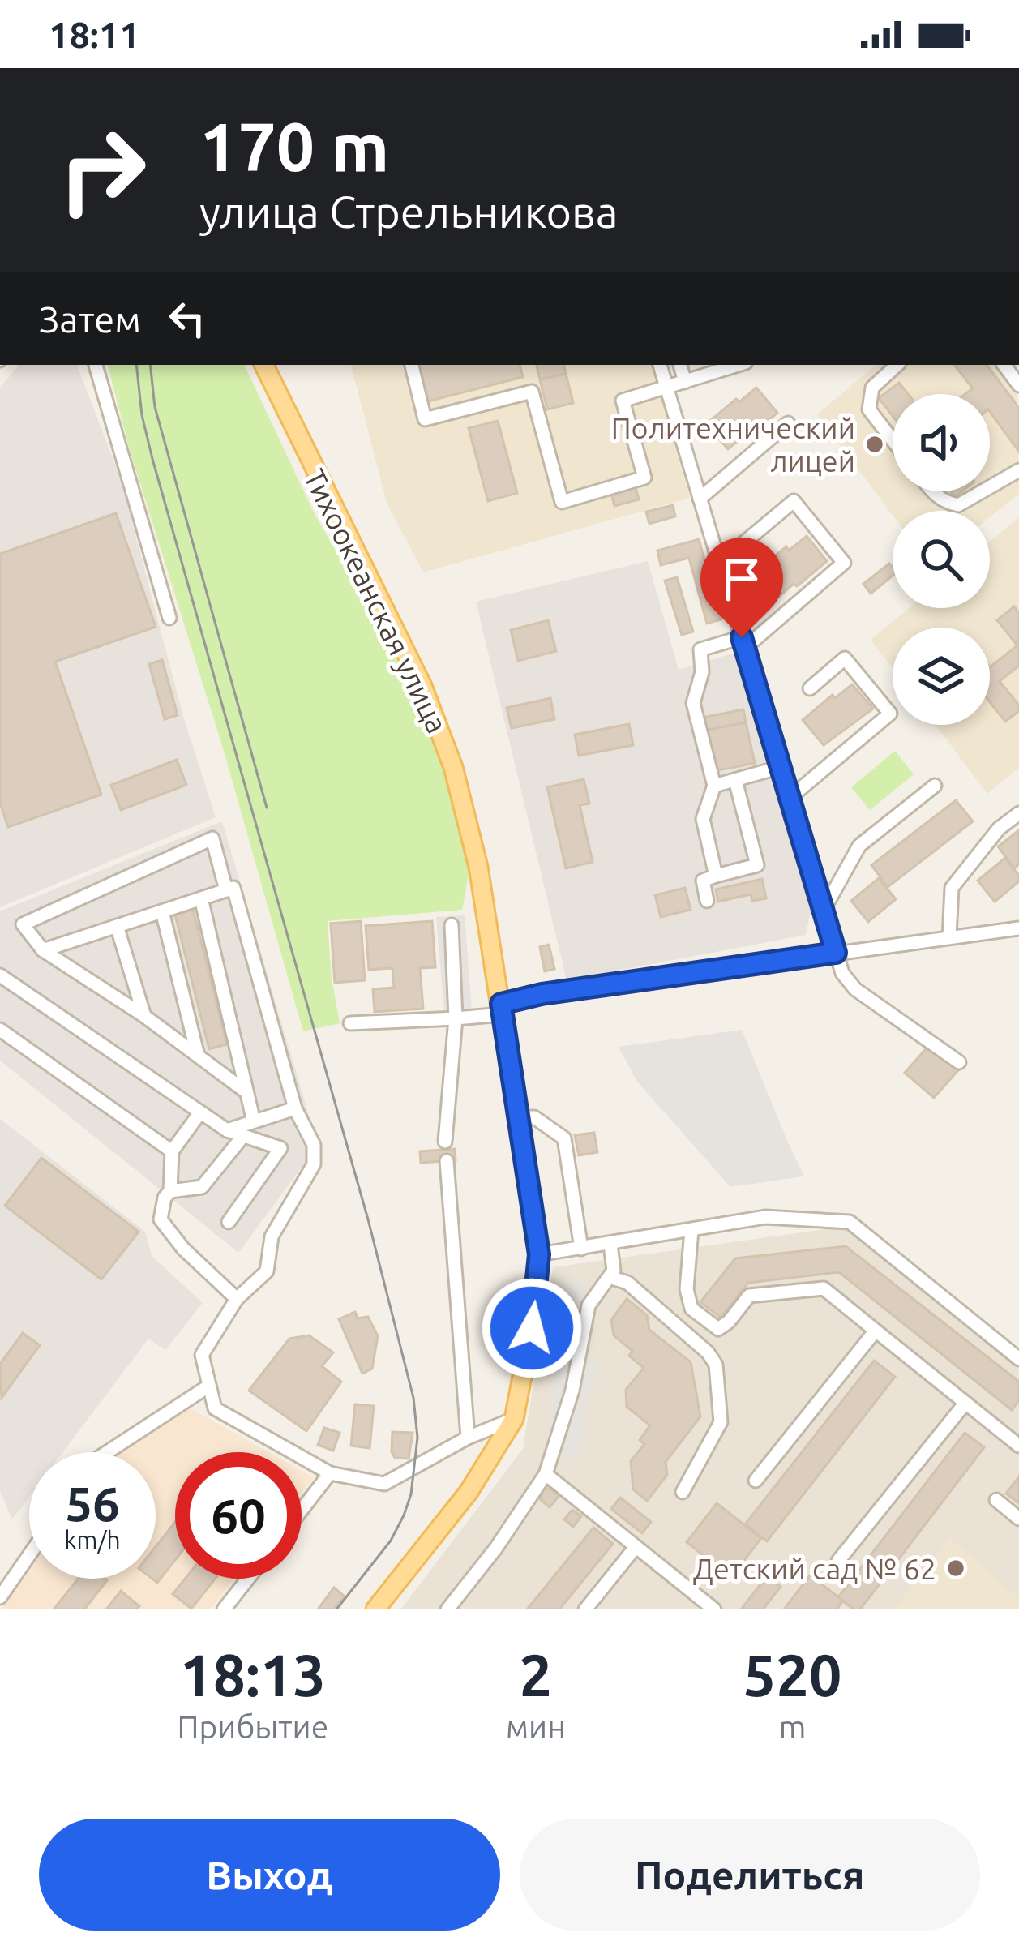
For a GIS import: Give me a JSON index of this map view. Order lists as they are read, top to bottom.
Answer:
{
  "streets": {
    "main road": ["Тихоокеанская улица"]
  },
  "places": ["Политехнический лицей", "Детский сад № 62"],
  "page": {
    "status": "18:11",
    "turn": ["170 m", "улица Стрельникова"],
    "then": "Затем",
    "speed": "56 km/h",
    "limit": "60",
    "eta": [
      "18:13",
      "Прибытие",
      "2",
      "мин",
      "520",
      "m"
    ],
    "buttons": ["Выход", "Поделиться"]
  }
}
